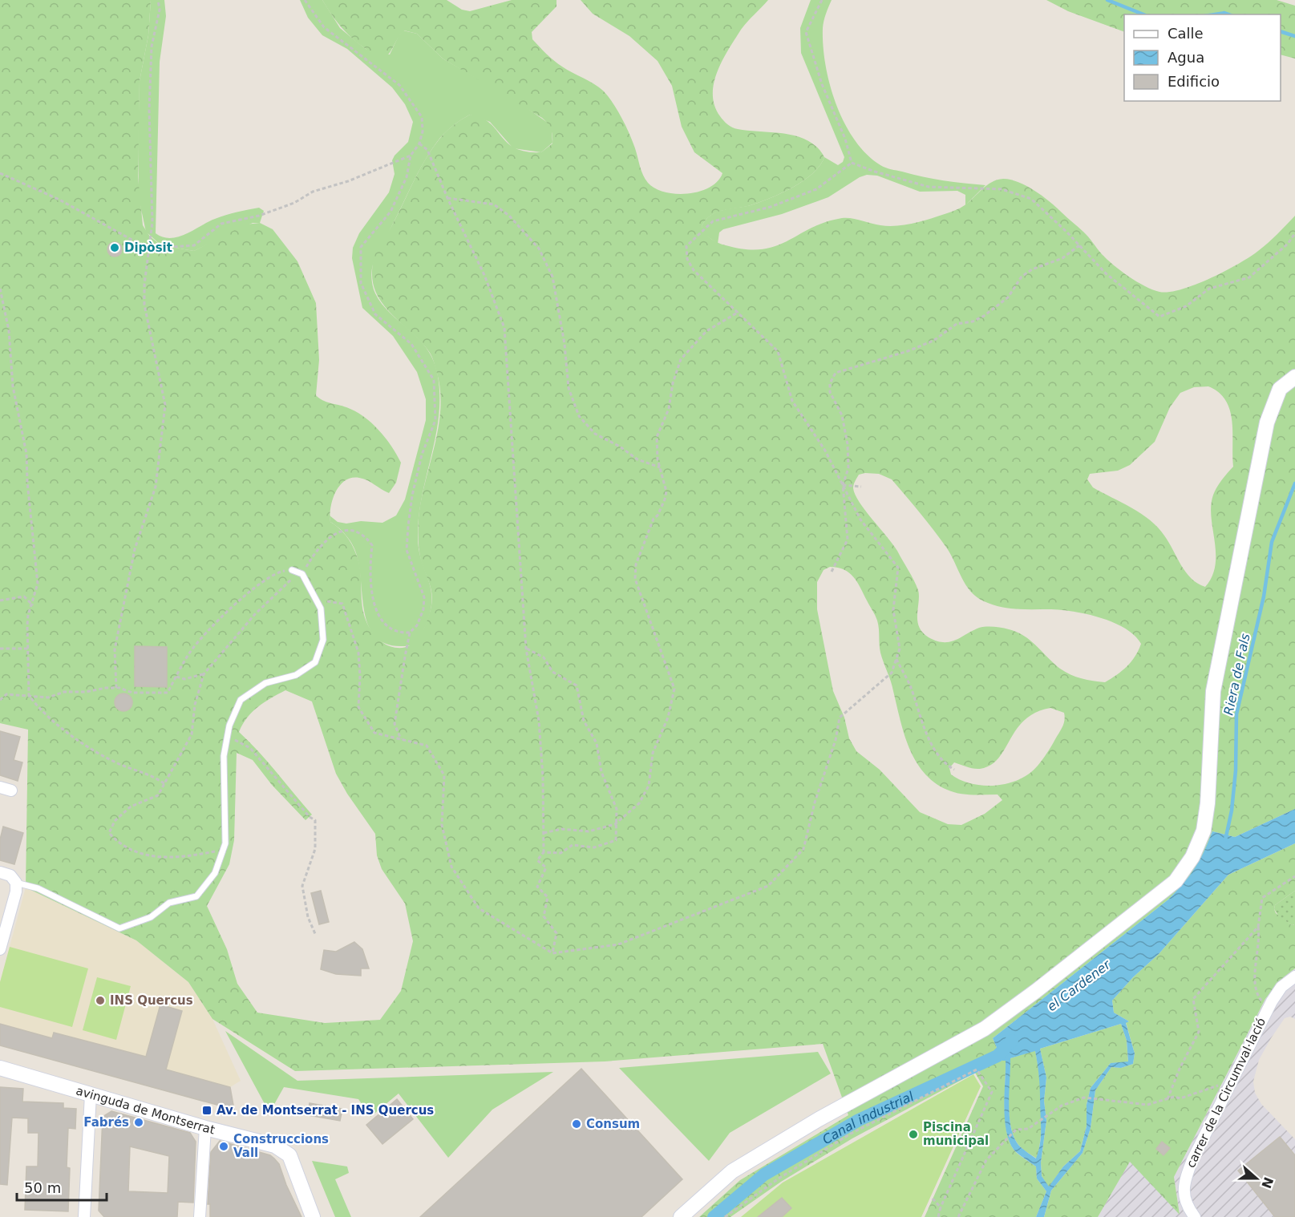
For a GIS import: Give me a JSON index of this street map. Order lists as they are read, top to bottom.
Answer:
{
  "streets": {
    "street": ["carrer de la Circumval·lació", "avinguda de Montserrat"]
  },
  "water": ["Riera de Fals", "el Cardener", "Canal industrial"],
  "places": {
    "other": [
      "Dipòsit",
      "INS Quercus",
      "Fabrés",
      "Consum",
      "Piscina municipal",
      "Construccions Vall"
    ],
    "transit": ["Av. de Montserrat - INS Quercus"]
  },
  "legend": ["Calle", "Agua", "Edificio"],
  "scale_bar": "50 m",
  "north": "right"
}
